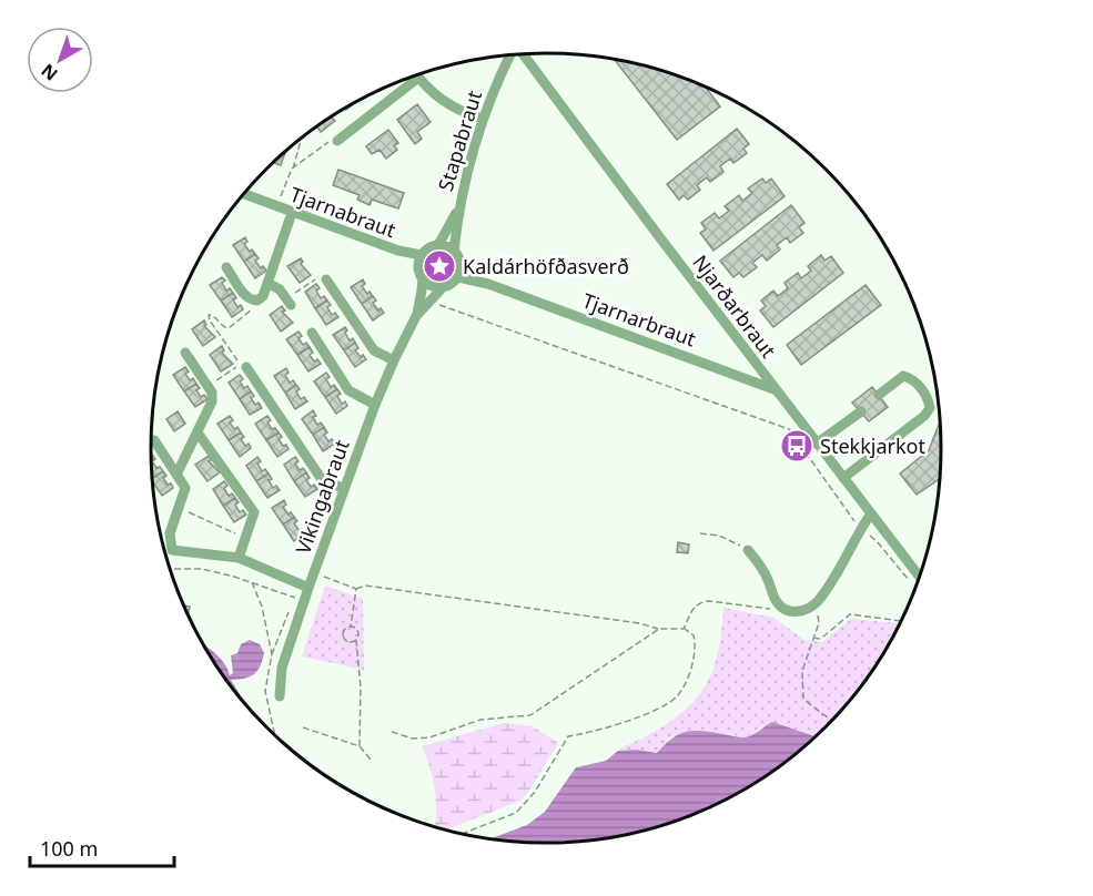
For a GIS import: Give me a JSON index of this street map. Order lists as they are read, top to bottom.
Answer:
{
  "streets": {
    "street": [
      "Stapabraut",
      "Tjarnabraut",
      "Njarðarbraut",
      "Tjarnarbraut",
      "Vikingabraut"
    ]
  },
  "crossings": [
    ["Stapabraut", "Tjarnabraut"],
    ["Stapabraut", "Tjarnarbraut"],
    ["Stapabraut", "Vikingabraut"],
    ["Tjarnabraut", "Tjarnarbraut"],
    ["Tjarnabraut", "Vikingabraut"],
    ["Njarðarbraut", "Tjarnarbraut"],
    ["Tjarnarbraut", "Vikingabraut"]
  ],
  "places": {
    "place": ["Kaldárhöfðasverð"],
    "bus stop": ["Stekkjarkot"]
  },
  "scale_bar": "100 m",
  "north": "bottom left"
}
